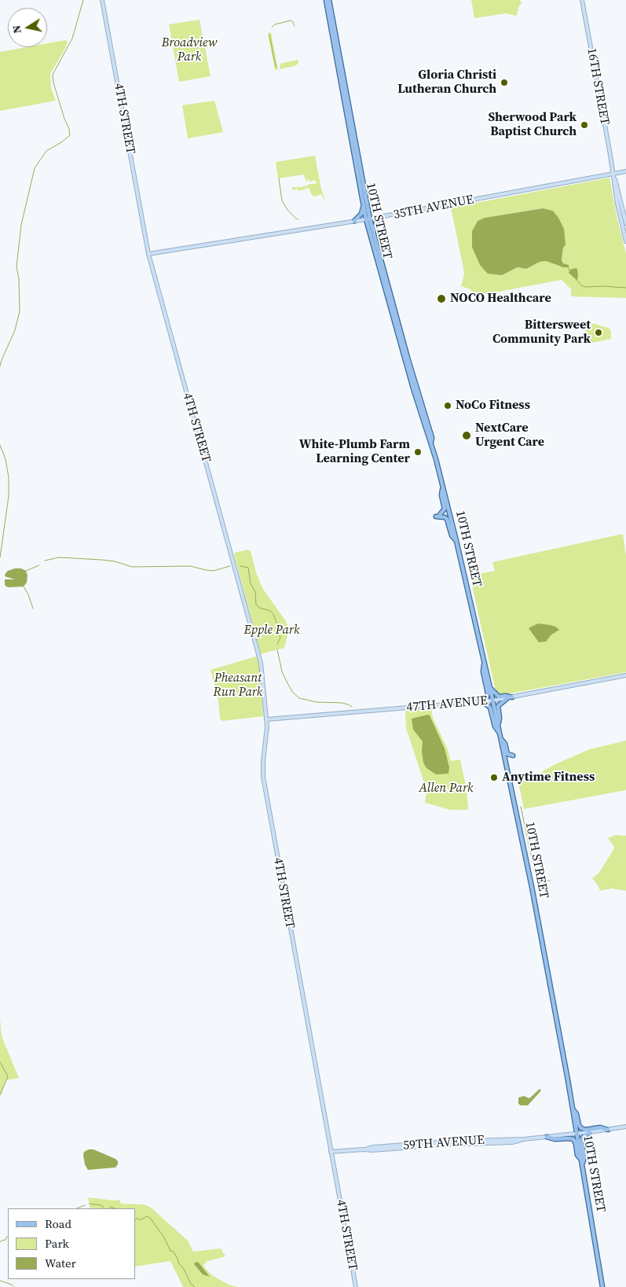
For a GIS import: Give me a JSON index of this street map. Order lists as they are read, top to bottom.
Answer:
{
  "streets": {
    "main road": [
      "16TH STREET",
      "4TH STREET",
      "35TH AVENUE",
      "10TH STREET",
      "47TH AVENUE",
      "59TH AVENUE"
    ]
  },
  "crossings": [
    ["16TH STREET", "35TH AVENUE"],
    ["4TH STREET", "35TH AVENUE"],
    ["4TH STREET", "47TH AVENUE"],
    ["4TH STREET", "59TH AVENUE"],
    ["35TH AVENUE", "10TH STREET"],
    ["10TH STREET", "47TH AVENUE"],
    ["10TH STREET", "59TH AVENUE"]
  ],
  "parks": [
    "Broadview Park",
    "Epple Park",
    "Pheasant Run Park",
    "Allen Park"
  ],
  "places": [
    "Gloria Christi Lutheran Church",
    "Sherwood Park Baptist Church",
    "NOCO Healthcare",
    "Bittersweet Community Park",
    "NoCo Fitness",
    "NextCare Urgent Care",
    "White-Plumb Farm Learning Center",
    "Anytime Fitness"
  ],
  "legend": ["Road", "Park", "Water"],
  "north": "left"
}
